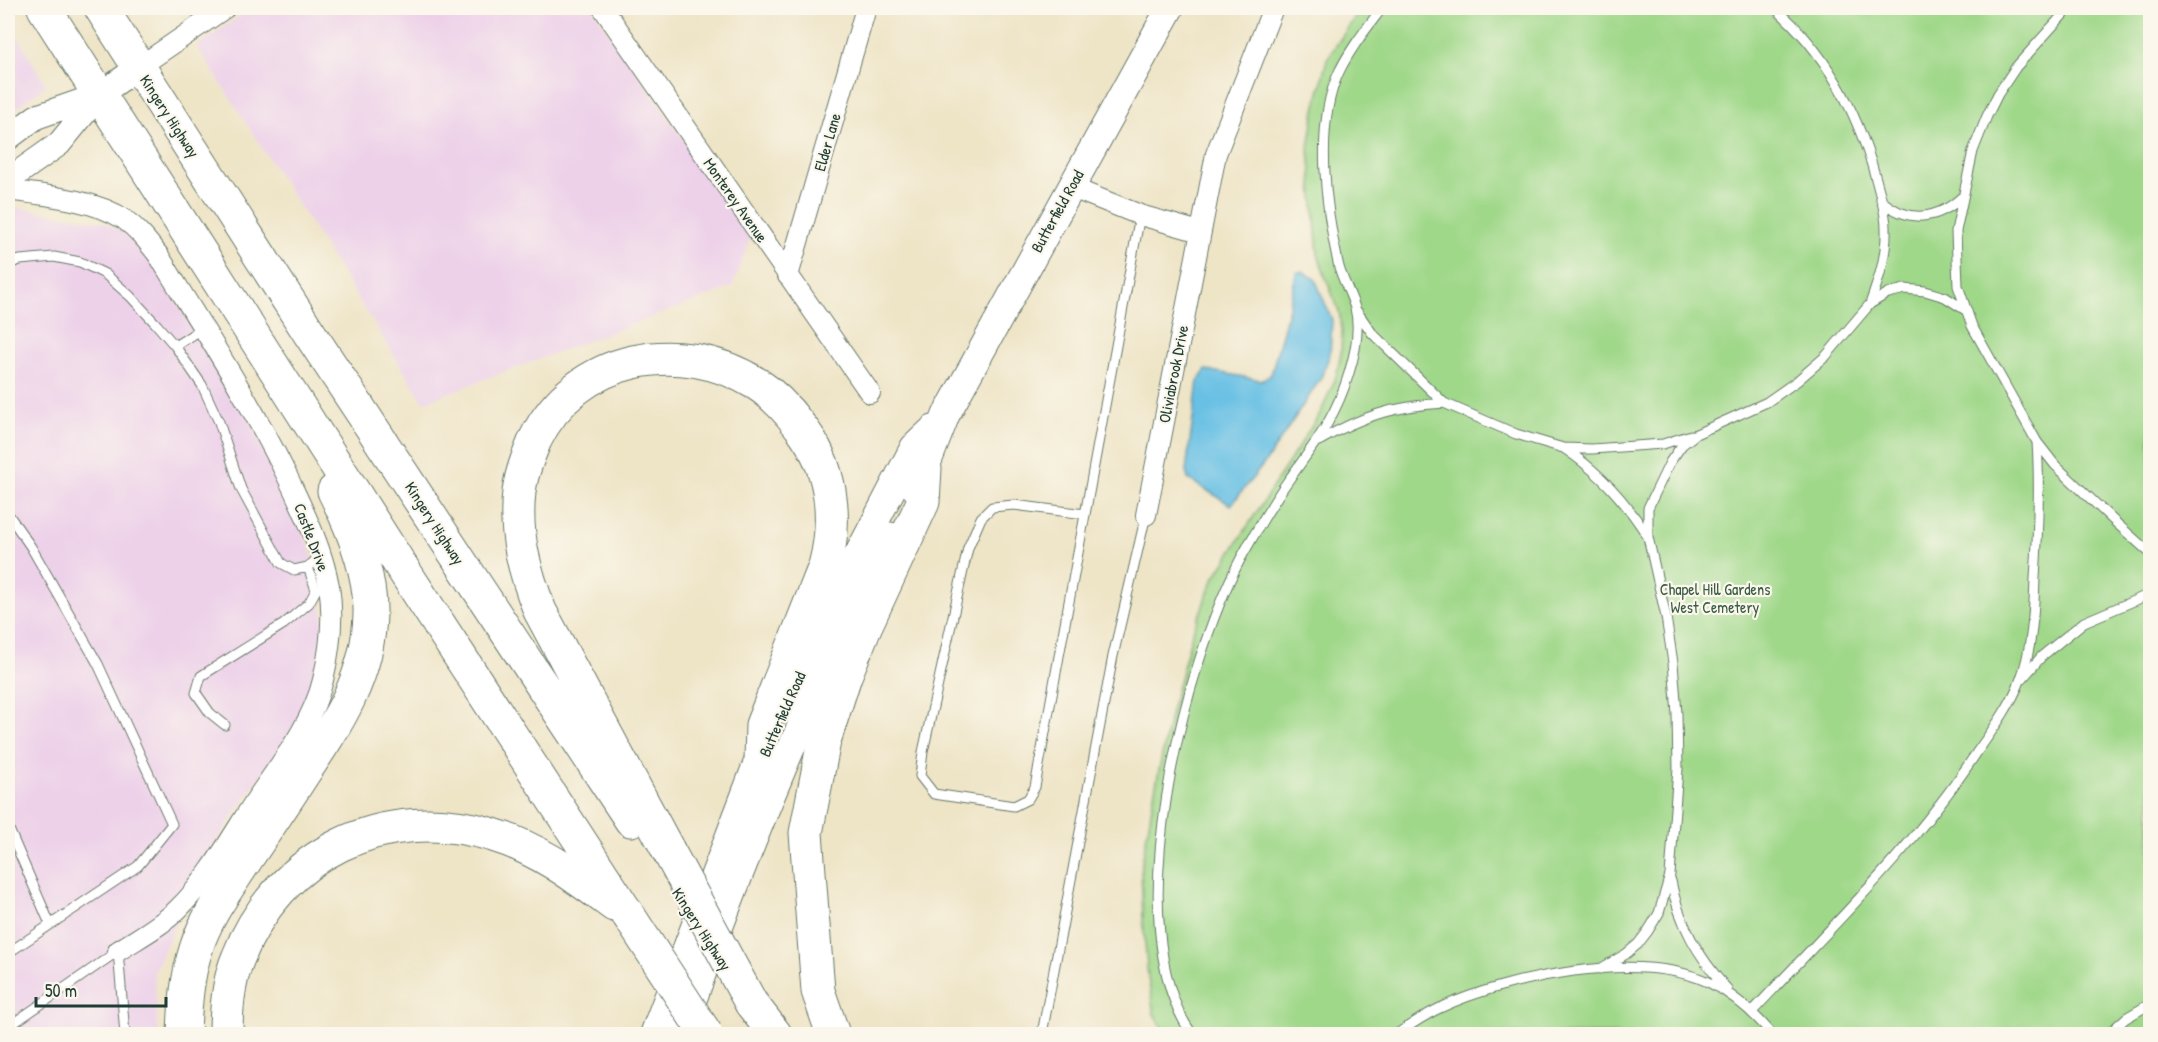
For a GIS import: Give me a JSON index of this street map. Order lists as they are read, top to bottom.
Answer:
{
  "streets": {
    "highway": ["Kingery Highway", "Butterfield Road"],
    "street": [
      "Elder Lane",
      "Monterey Avenue",
      "Oliviabrook Drive",
      "Castle Drive"
    ]
  },
  "crossings": [
    ["Elder Lane", "Monterey Avenue"]
  ],
  "parks": ["Chapel Hill Gardens West Cemetery"],
  "scale_bar": "50 m"
}
